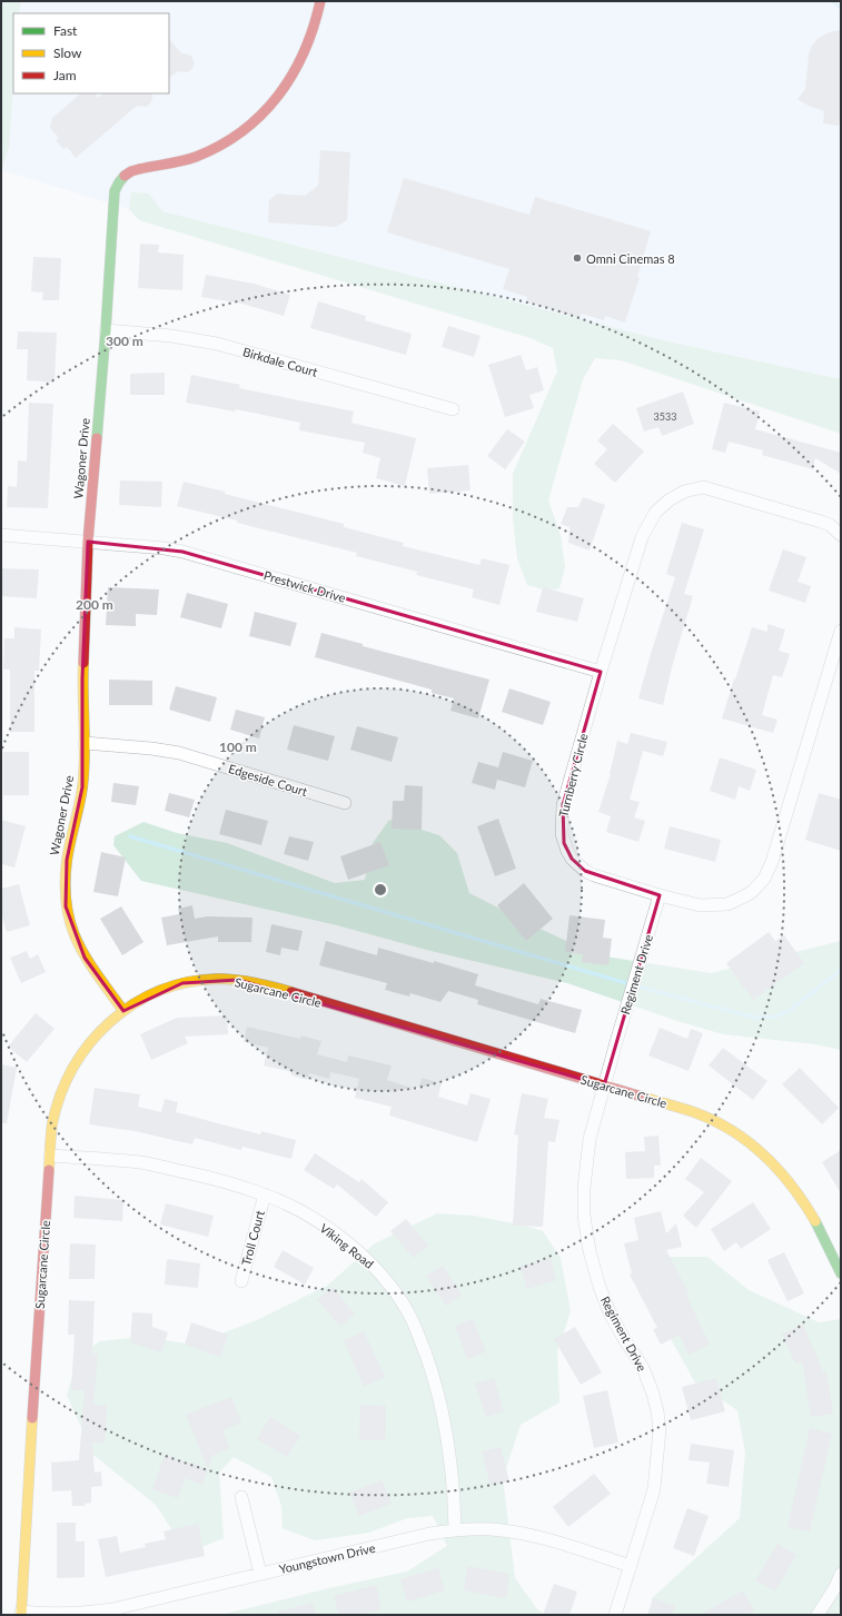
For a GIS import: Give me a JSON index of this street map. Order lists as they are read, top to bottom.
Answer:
{
  "streets": {
    "street": [
      "Birkdale Court",
      "Wagoner Drive",
      "Prestwick Drive",
      "Turnberry Circle",
      "Edgeside Court",
      "Regiment Drive",
      "Sugarcane Circle",
      "Troll Court",
      "Viking Road",
      "Youngstown Drive"
    ]
  },
  "crossings": [
    ["Birkdale Court", "Wagoner Drive"],
    ["Wagoner Drive", "Prestwick Drive"],
    ["Wagoner Drive", "Edgeside Court"],
    ["Wagoner Drive", "Sugarcane Circle"],
    ["Prestwick Drive", "Turnberry Circle"],
    ["Turnberry Circle", "Regiment Drive"],
    ["Regiment Drive", "Sugarcane Circle"],
    ["Regiment Drive", "Youngstown Drive"],
    ["Sugarcane Circle", "Viking Road"],
    ["Sugarcane Circle", "Youngstown Drive"],
    ["Troll Court", "Viking Road"],
    ["Viking Road", "Youngstown Drive"]
  ],
  "places": ["Omni Cinemas 8"],
  "house_numbers": ["3533"],
  "legend": ["Fast", "Slow", "Jam"],
  "rings": ["300 m", "200 m", "100 m"]
}
